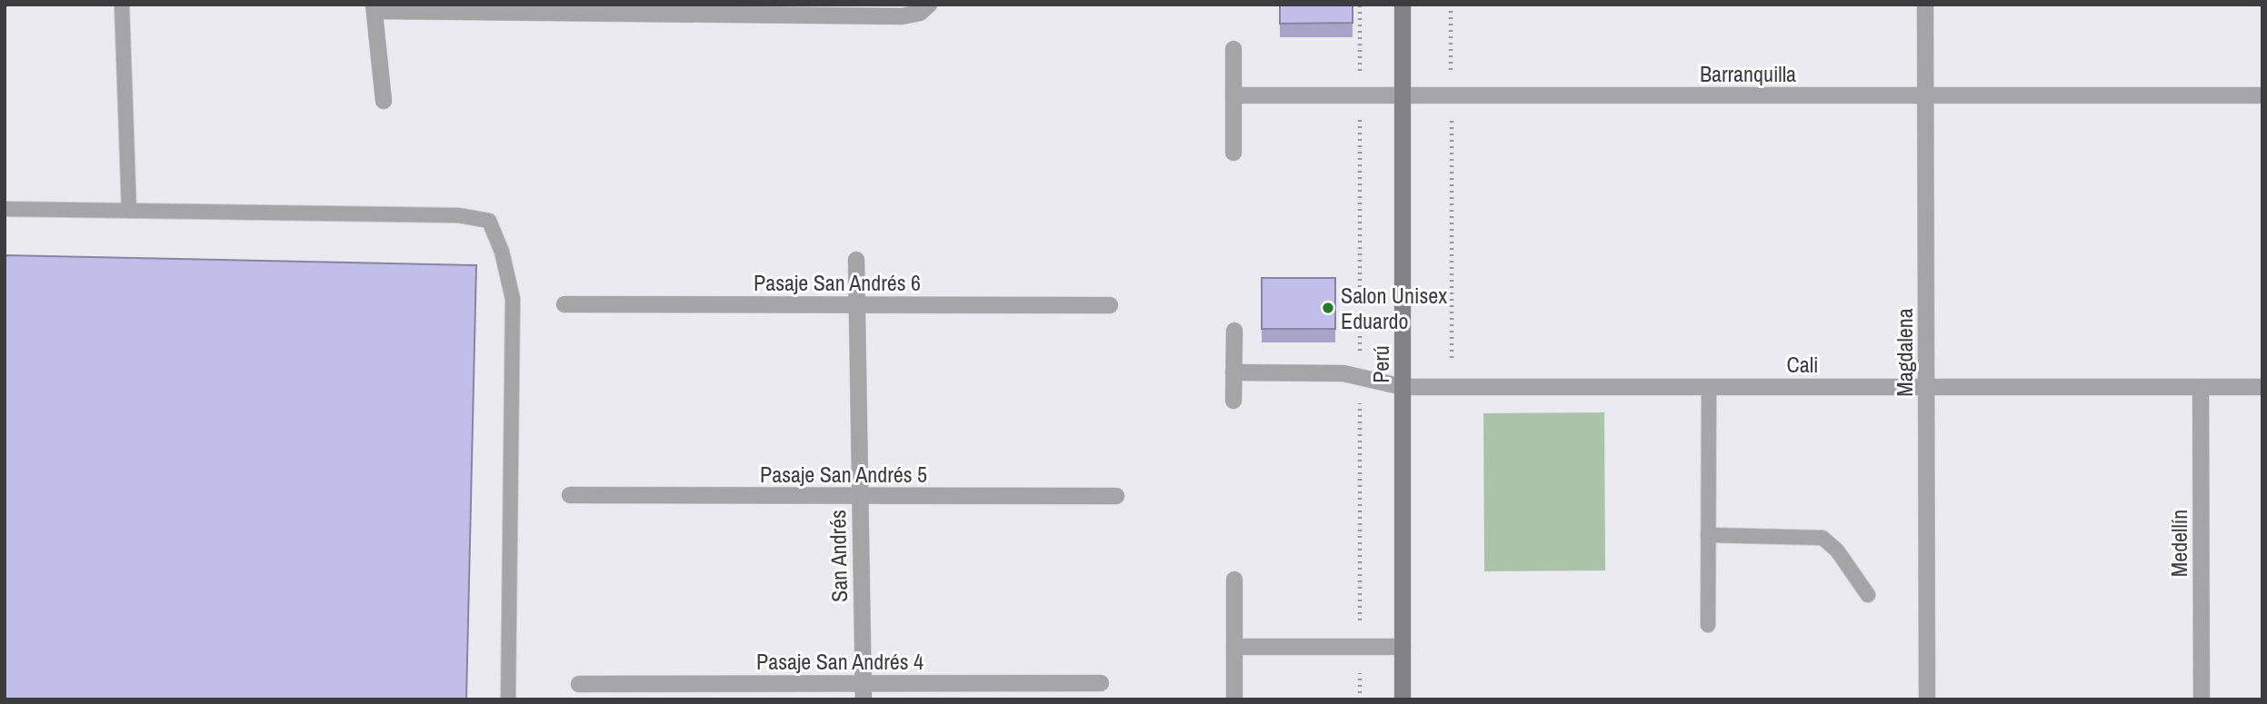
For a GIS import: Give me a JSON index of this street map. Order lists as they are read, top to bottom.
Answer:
{
  "streets": {
    "street": [
      "Barranquilla",
      "Pasaje San Andrés 6",
      "Magdalena",
      "Perú",
      "Cali",
      "Pasaje San Andrés 5",
      "Medellín",
      "San Andrés",
      "Pasaje San Andrés 4"
    ]
  },
  "crossings": [
    ["Barranquilla", "Magdalena"],
    ["Barranquilla", "Perú"],
    ["Pasaje San Andrés 6", "San Andrés"],
    ["Magdalena", "Cali"],
    ["Perú", "Cali"],
    ["Cali", "Medellín"],
    ["Pasaje San Andrés 5", "San Andrés"],
    ["San Andrés", "Pasaje San Andrés 4"]
  ],
  "places": ["Salon Unisex Eduardo"]
}
